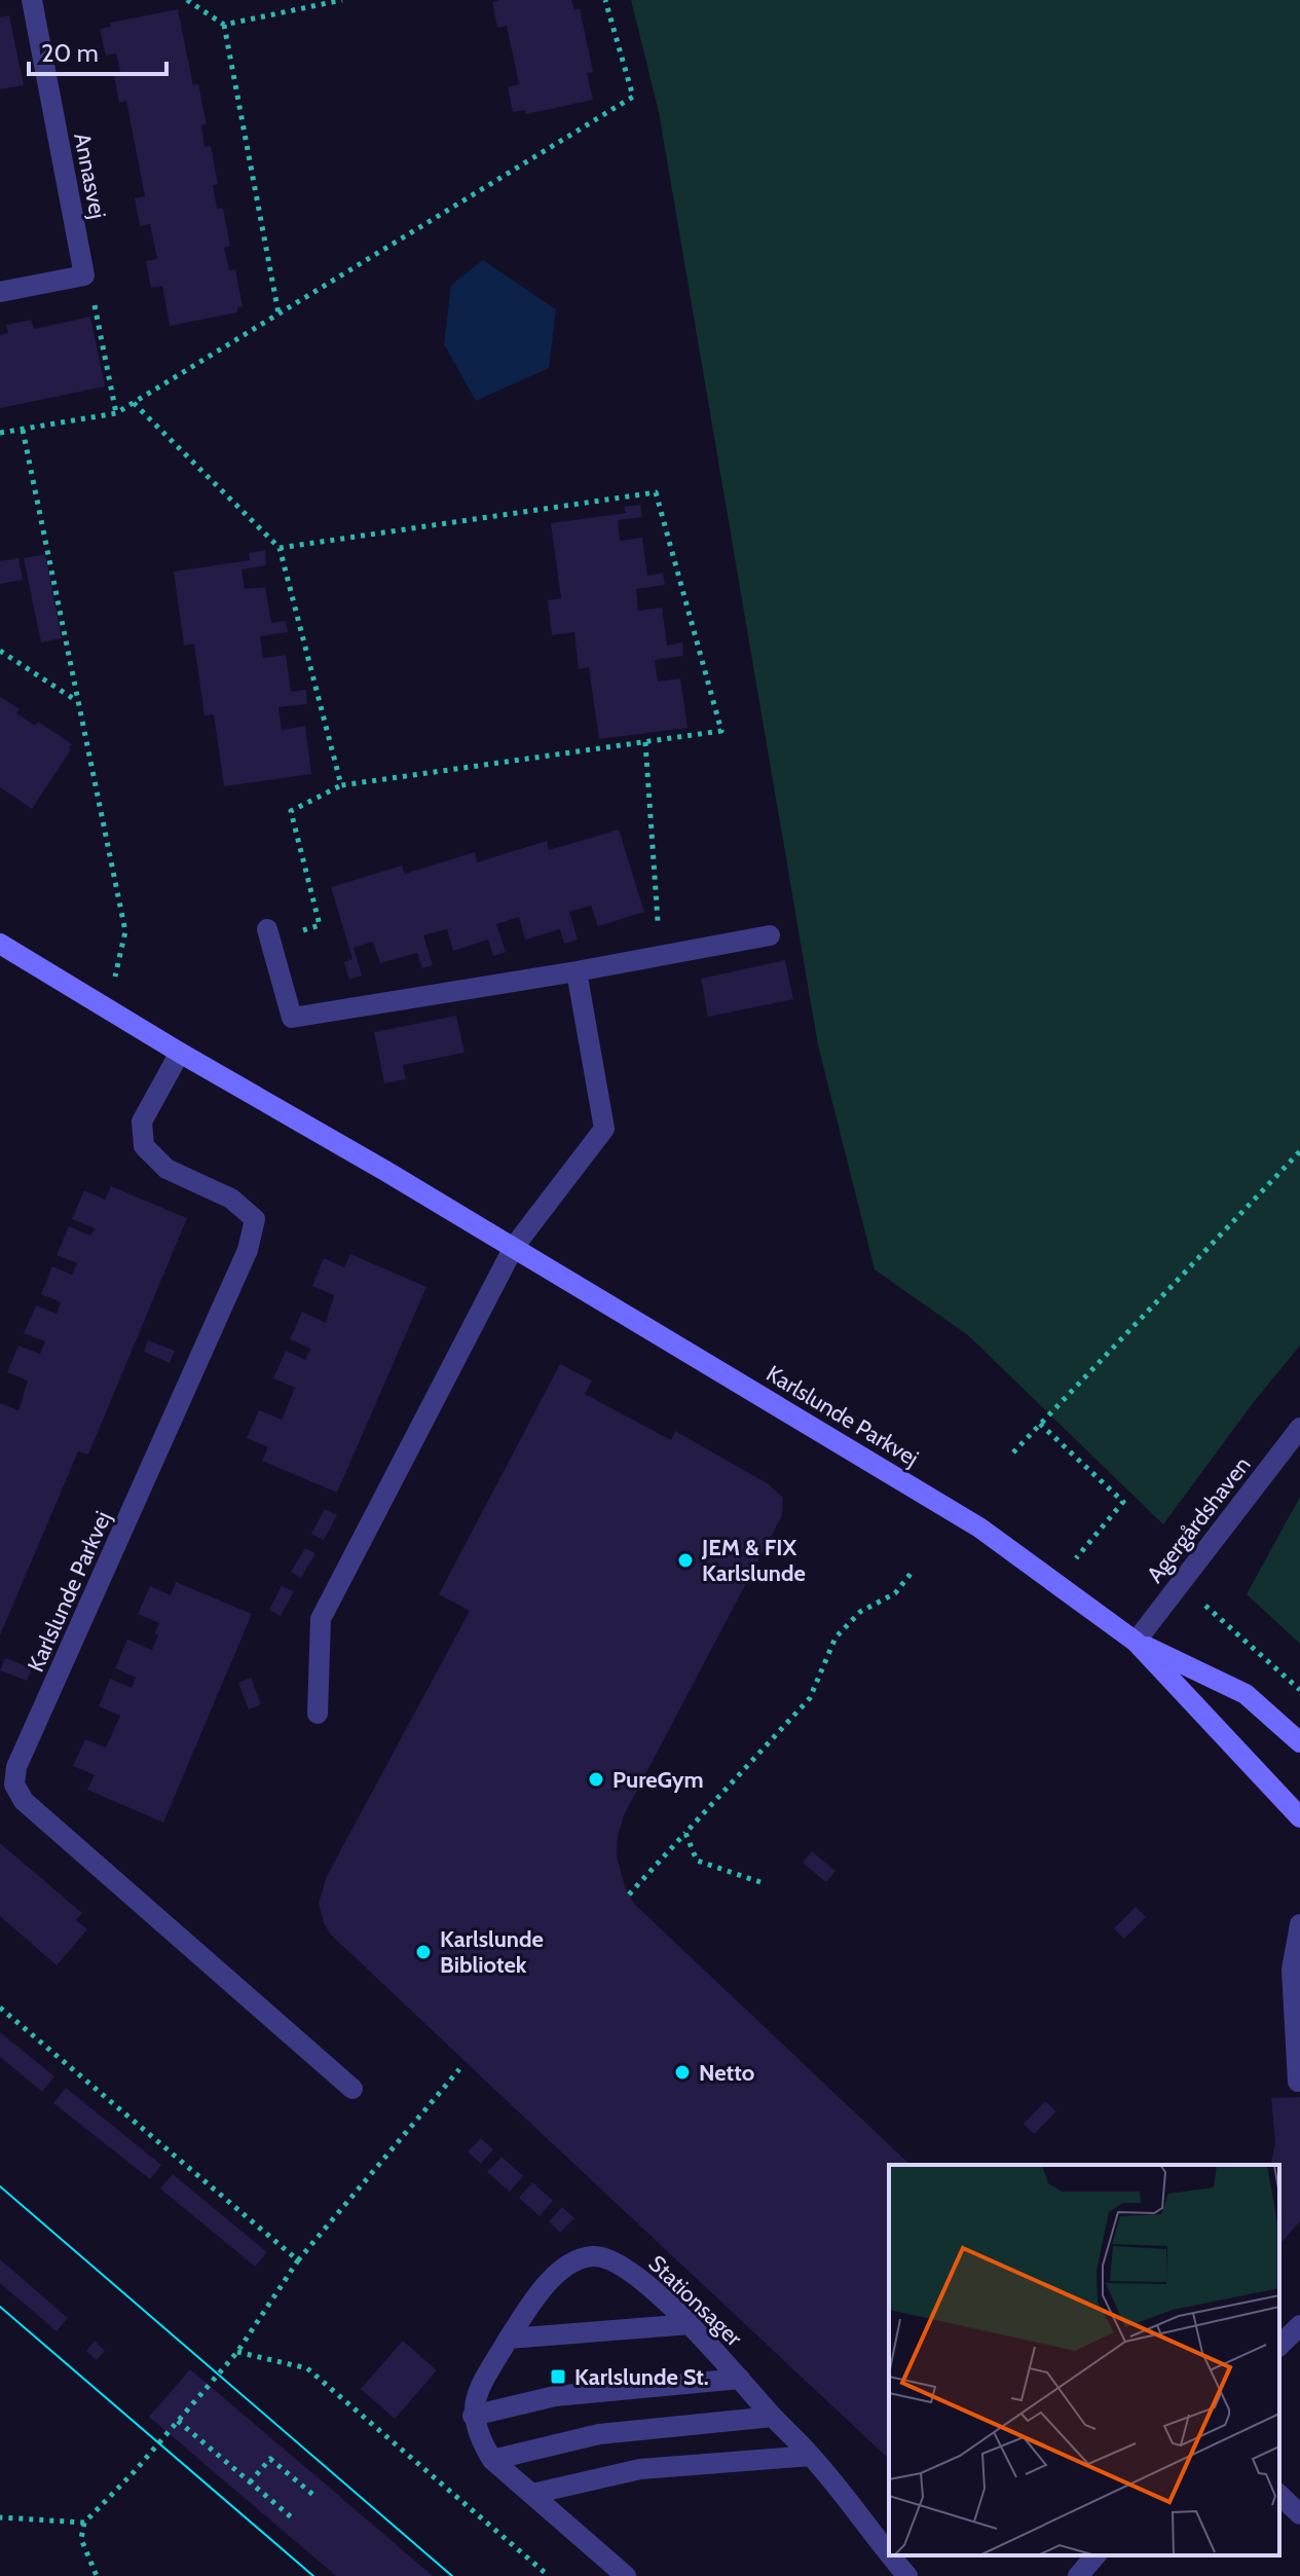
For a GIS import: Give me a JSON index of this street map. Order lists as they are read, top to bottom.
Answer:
{
  "streets": {
    "street": [
      "Annasvej",
      "Karlslunde Parkvej",
      "Agergårdshaven",
      "Stationsager"
    ]
  },
  "crossings": [
    ["Karlslunde Parkvej", "Agergårdshaven"]
  ],
  "places": {
    "other": [
      "JEM & FIX Karlslunde",
      "PureGym",
      "Karlslunde Bibliotek",
      "Netto"
    ],
    "transit": ["Karlslunde St."]
  },
  "scale_bar": "20 m"
}
